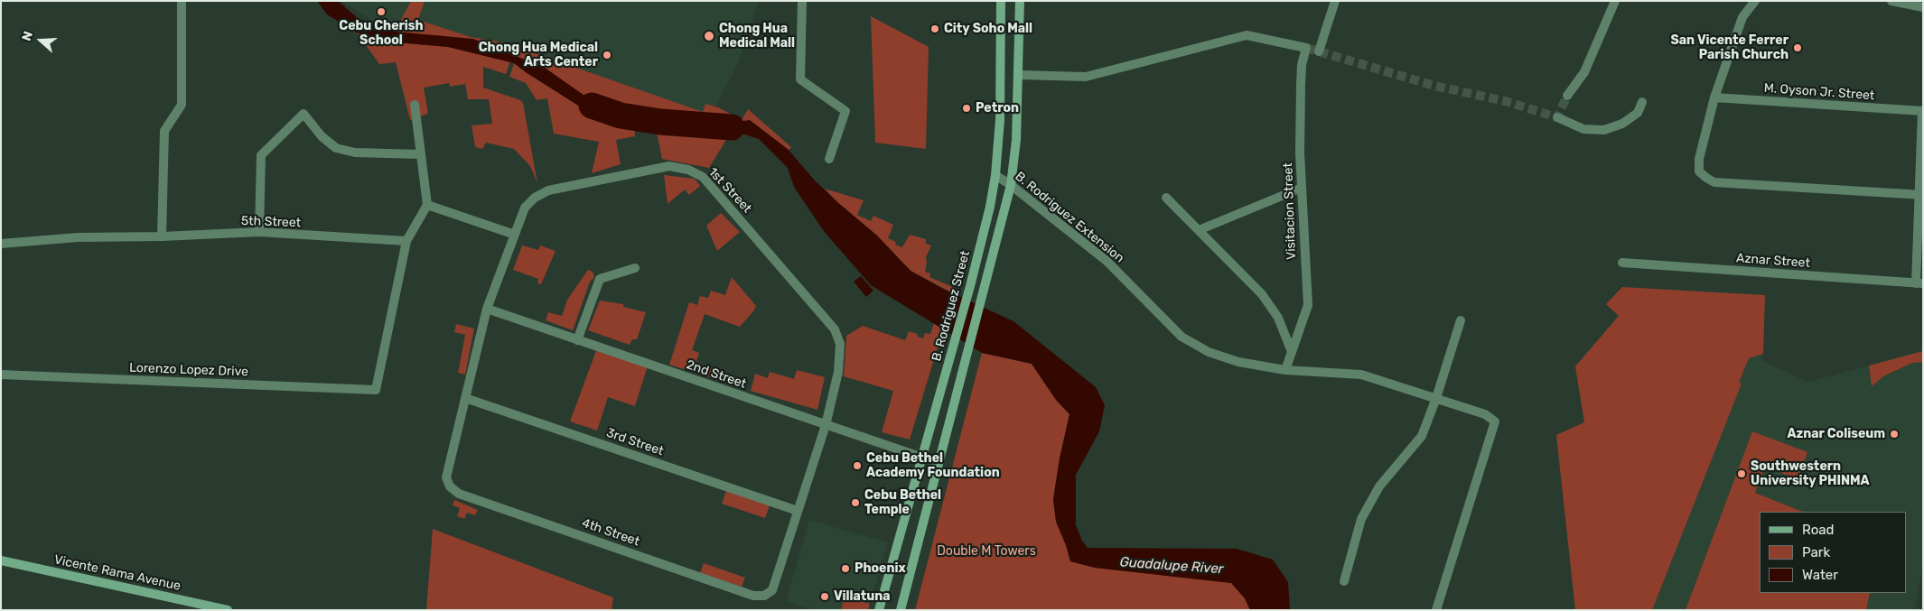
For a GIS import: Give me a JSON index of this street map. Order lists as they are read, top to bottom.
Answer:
{
  "streets": {
    "main road": ["B. Rodriguez Street", "Vicente Rama Avenue"],
    "street": [
      "M. Oyson Jr. Street",
      "1st Street",
      "Visitacion Street",
      "B. Rodriguez Extension",
      "5th Street",
      "Aznar Street",
      "Lorenzo Lopez Drive",
      "2nd Street",
      "3rd Street",
      "4th Street"
    ]
  },
  "crossings": [
    ["1st Street", "2nd Street"],
    ["1st Street", "4th Street"],
    ["Visitacion Street", "B. Rodriguez Extension"],
    ["B. Rodriguez Extension", "B. Rodriguez Street"],
    ["5th Street", "Lorenzo Lopez Drive"],
    ["B. Rodriguez Street", "2nd Street"],
    ["2nd Street", "4th Street"],
    ["3rd Street", "4th Street"]
  ],
  "water": ["Guadalupe River"],
  "parks": ["Double M Towers"],
  "places": [
    "Cebu Cherish School",
    "City Soho Mall",
    "Chong Hua Medical Mall",
    "San Vicente Ferrer Parish Church",
    "Chong Hua Medical Arts Center",
    "Petron",
    "Aznar Coliseum",
    "Cebu Bethel Academy Foundation",
    "Southwestern University PHINMA",
    "Cebu Bethel Temple",
    "Phoenix",
    "Villatuna"
  ],
  "legend": ["Road", "Park", "Water"],
  "north": "left"
}
